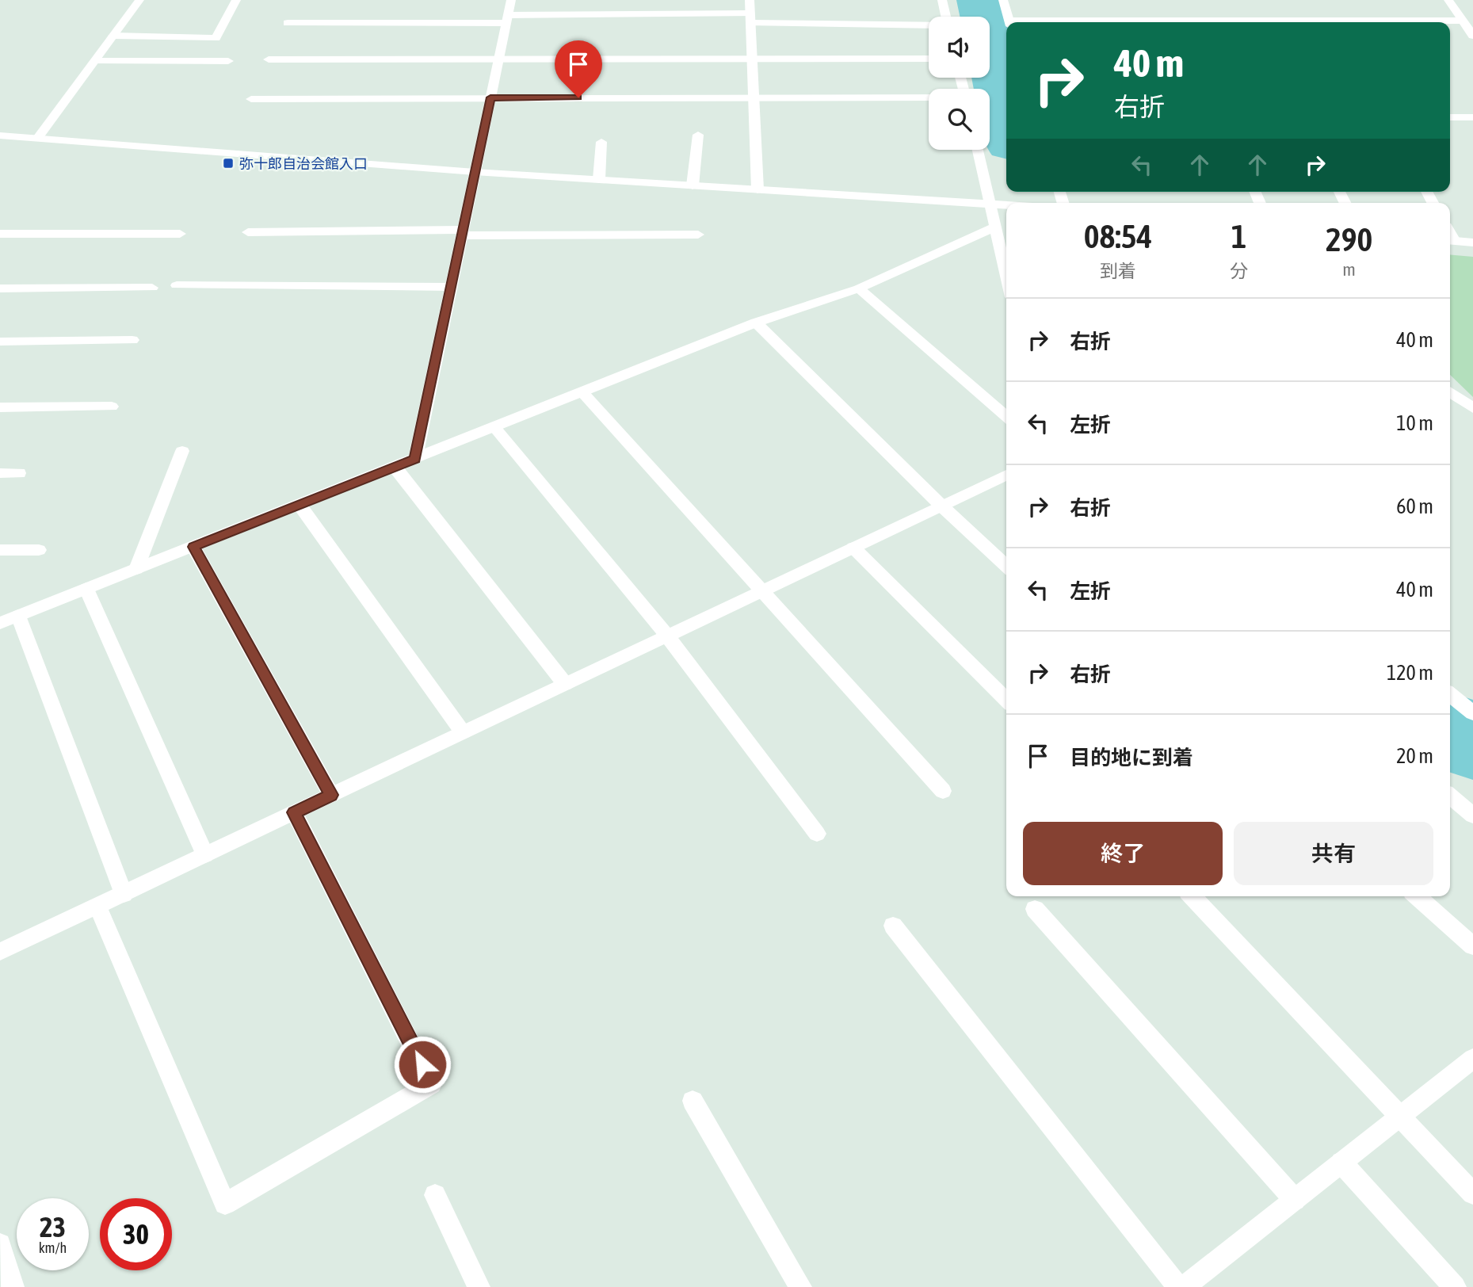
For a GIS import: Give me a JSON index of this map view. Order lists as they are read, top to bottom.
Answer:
{
  "places": {
    "transit": ["弥十郎自治会館入口"]
  },
  "page": {
    "turn": ["40 m", "右折"],
    "eta": [
      "08:54",
      "到着",
      "1",
      "分",
      "290",
      "m"
    ],
    "list": [
      {
        "name": "右折",
        "value": "40 m"
      },
      {
        "name": "左折",
        "value": "10 m"
      },
      {
        "name": "右折",
        "value": "60 m"
      },
      {
        "name": "左折",
        "value": "40 m"
      },
      {
        "name": "右折",
        "value": "120 m"
      },
      {
        "name": "目的地に到着",
        "value": "20 m"
      }
    ],
    "buttons": ["終了", "共有"],
    "speed": "23 km/h",
    "limit": "30"
  }
}
